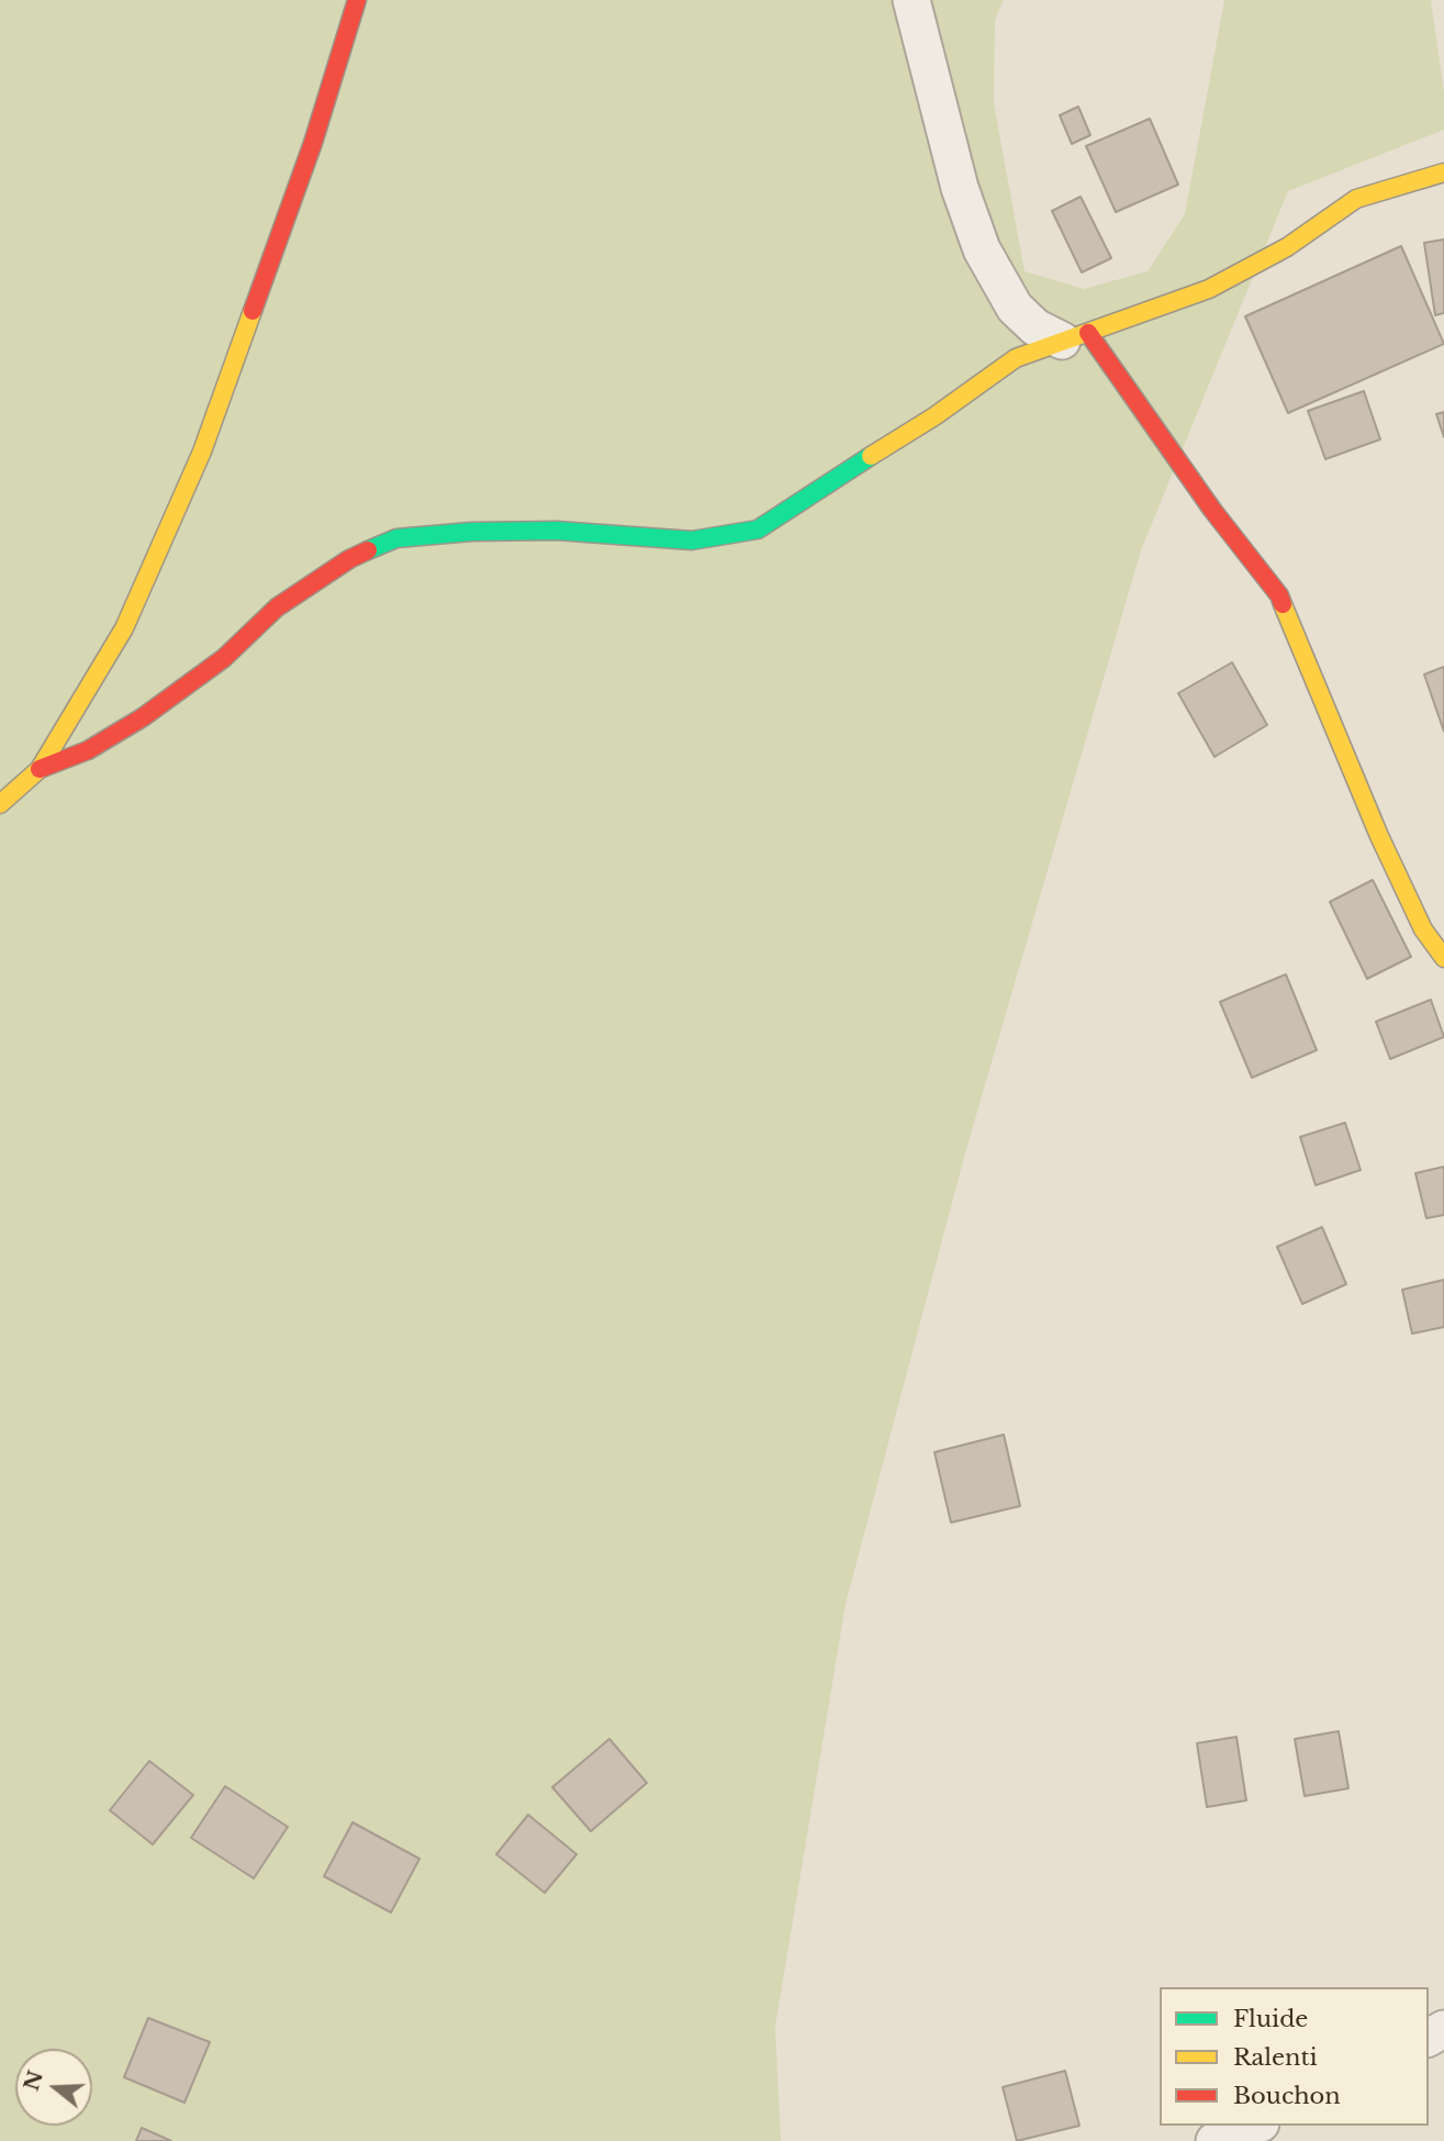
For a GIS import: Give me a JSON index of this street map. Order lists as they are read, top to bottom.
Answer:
{
  "legend": ["Fluide", "Ralenti", "Bouchon"],
  "north": "left"
}
